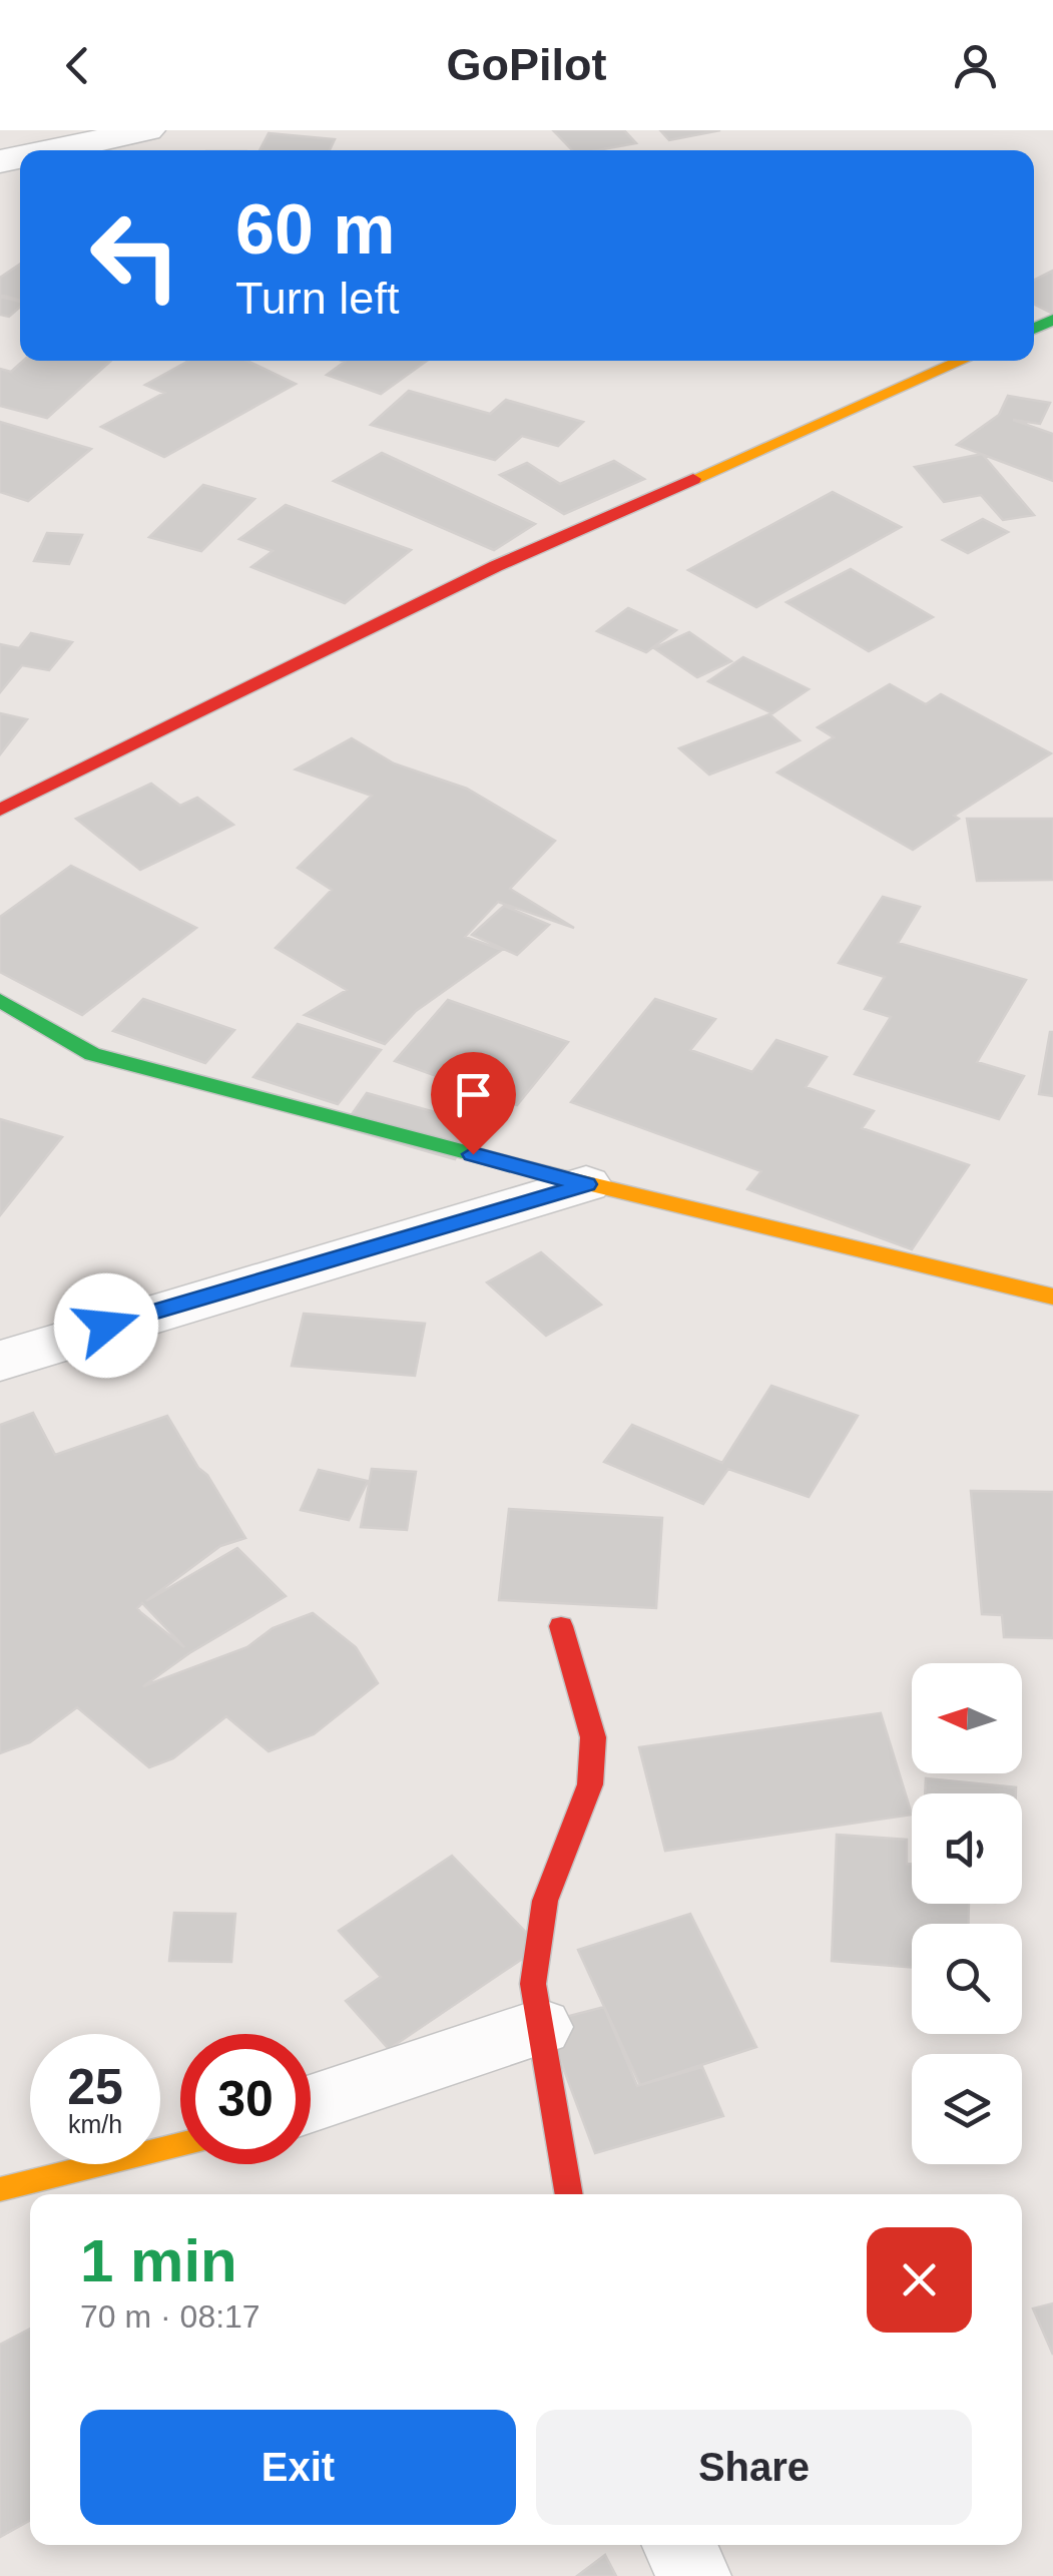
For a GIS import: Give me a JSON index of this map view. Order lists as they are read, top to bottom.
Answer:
{
  "north": "left",
  "page": {
    "header": "GoPilot",
    "turn": ["60 m", "Turn left"],
    "speed": "25 km/h",
    "limit": "30",
    "heading": ["1 min", "70 m · 08:17"],
    "buttons": ["Exit", "Share"]
  }
}
